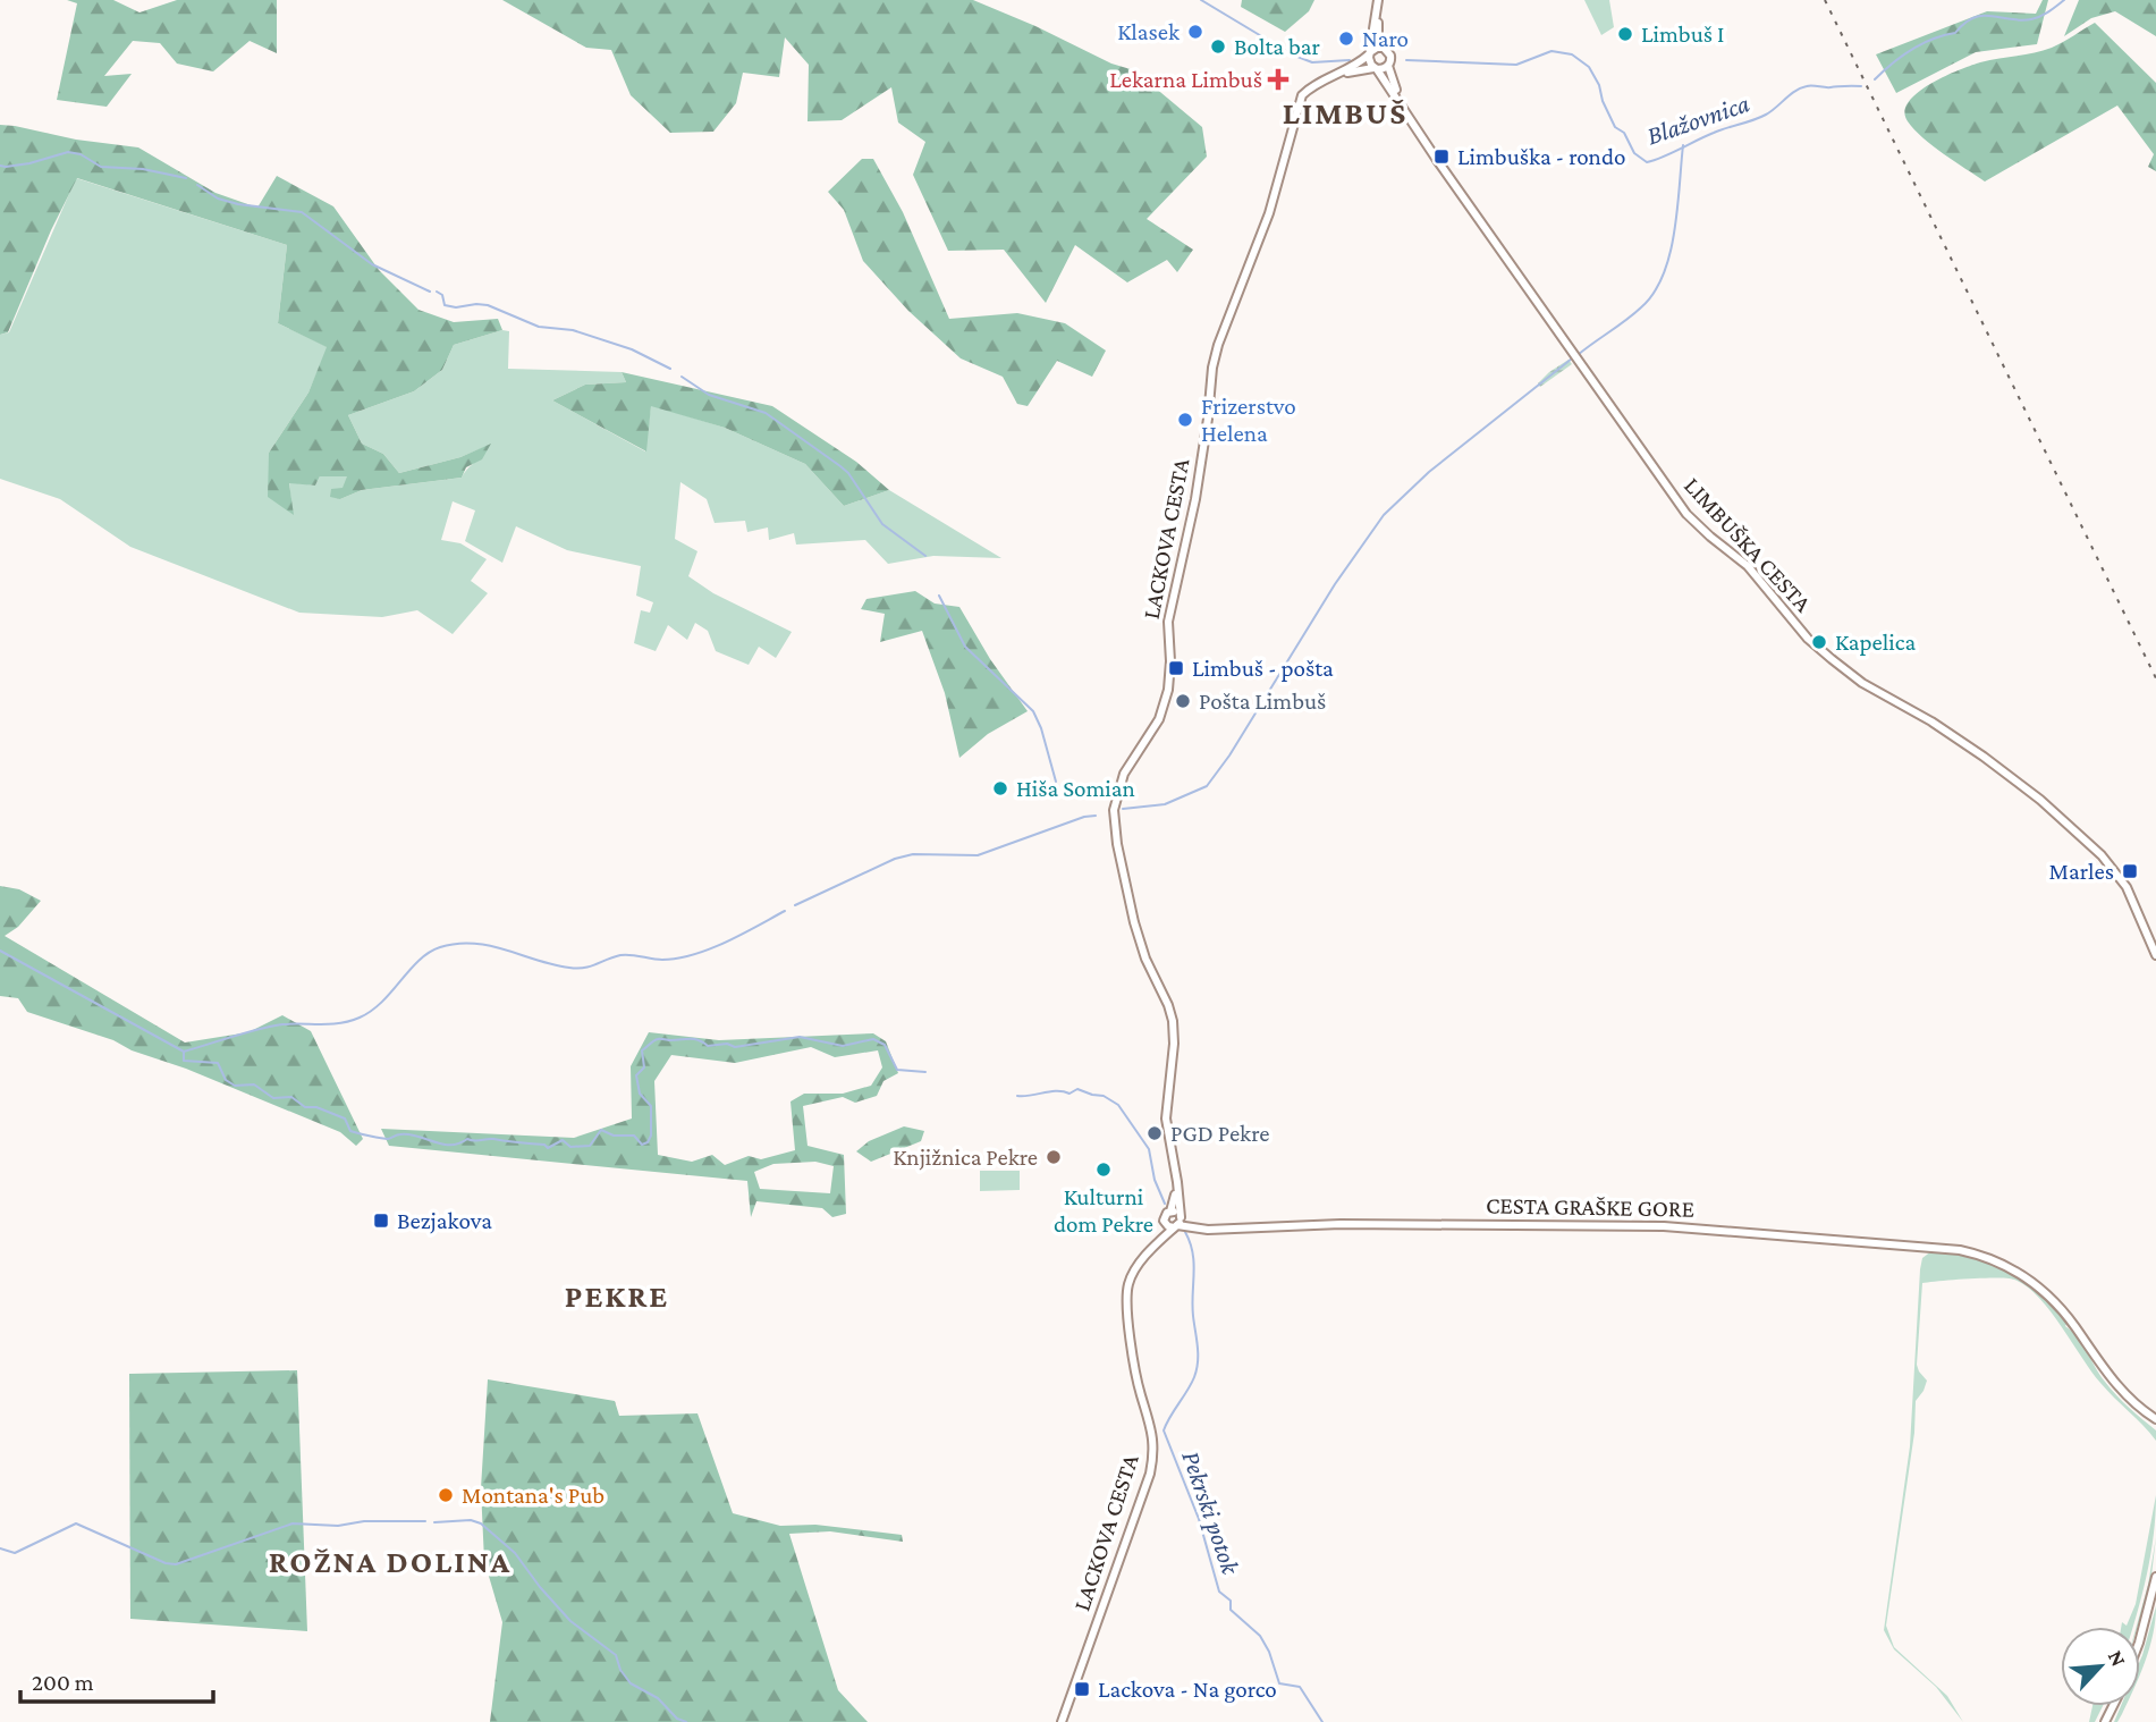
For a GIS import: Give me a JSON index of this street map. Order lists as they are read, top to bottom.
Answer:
{
  "streets": {
    "street": ["LACKOVA CESTA", "LIMBUŠKA CESTA", "CESTA GRAŠKE GORE"]
  },
  "crossings": [
    ["LACKOVA CESTA", "CESTA GRAŠKE GORE"]
  ],
  "districts": ["LIMBUŠ", "PEKRE", "ROŽNA DOLINA"],
  "water": ["Blažovnica", "Pekrski potok"],
  "places": {
    "other": [
      "Klasek",
      "Limbuš I",
      "Naro",
      "Bolta bar",
      "Frizerstvo Helena",
      "Kapelica",
      "Pošta Limbuš",
      "Hiša Somian",
      "PGD Pekre",
      "Knjižnica Pekre",
      "Kulturni dom Pekre",
      "Montana's Pub"
    ],
    "health": ["Lekarna Limbuš"],
    "transit": [
      "Limbuška - rondo",
      "Limbuš - pošta",
      "Marles",
      "Bezjakova",
      "Lackova - Na gorco"
    ]
  },
  "scale_bar": "200 m",
  "north": "top right"
}
